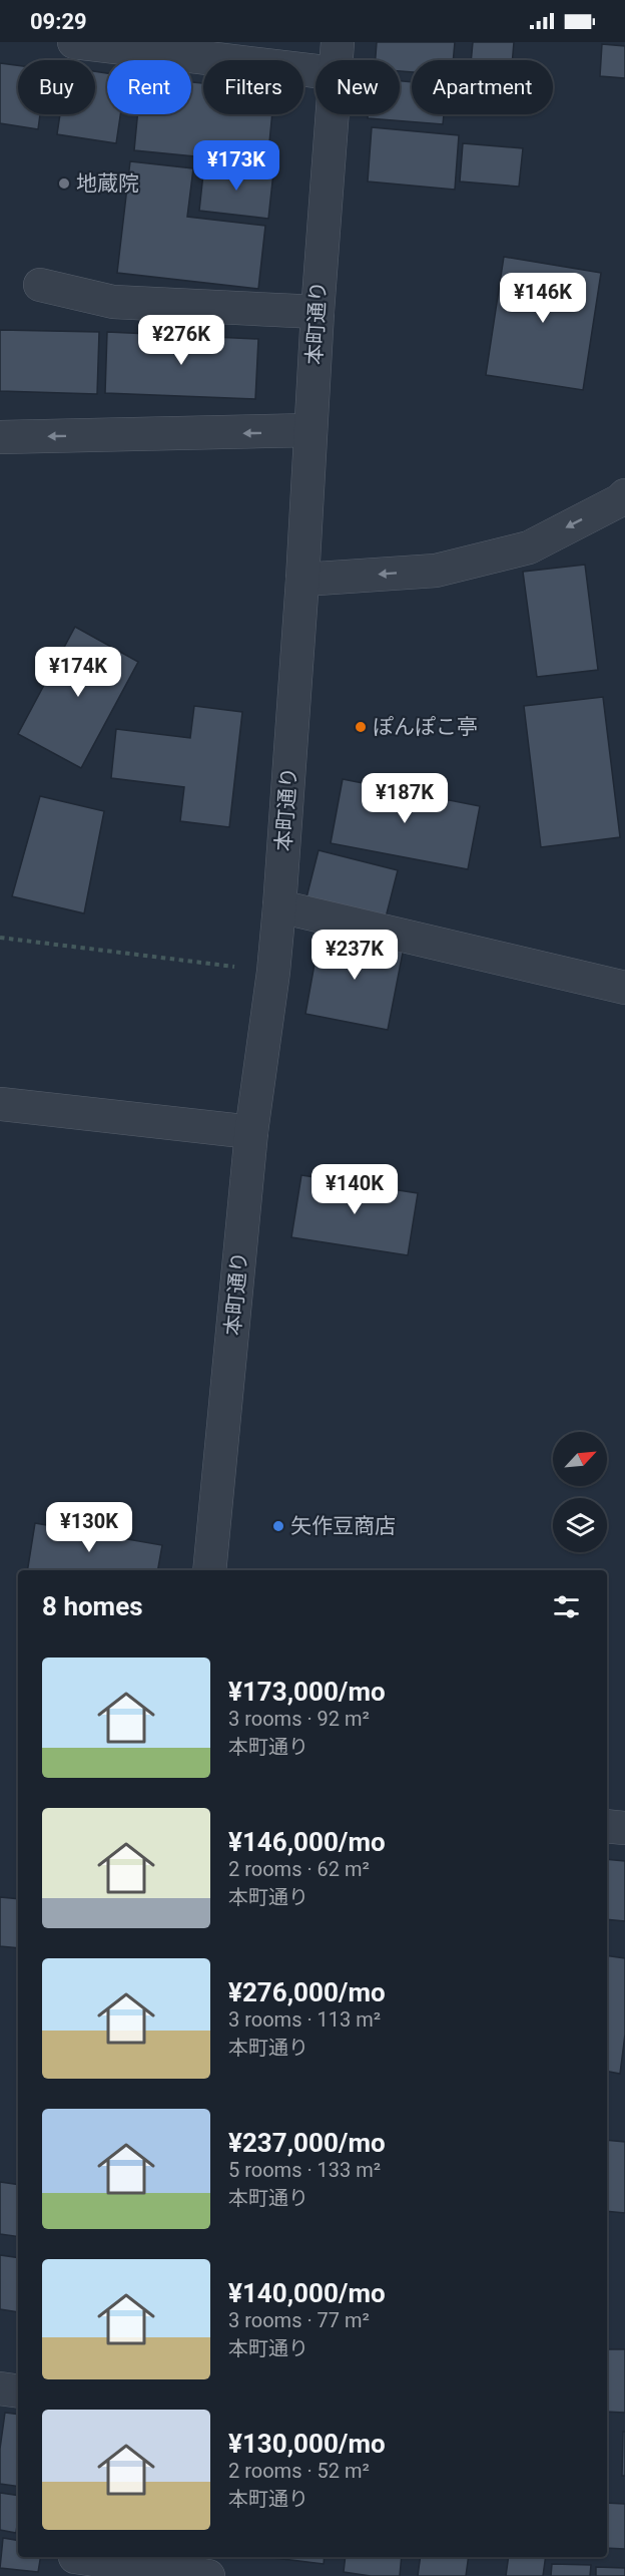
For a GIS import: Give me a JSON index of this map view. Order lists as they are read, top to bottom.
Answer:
{
  "streets": {
    "street": ["本町通り"]
  },
  "places": ["地蔵院", "ぽんぽこ亭", "矢作豆商店"],
  "north": "top right",
  "page": {
    "status": "09:29",
    "chip": [
      "Buy",
      "Rent",
      "Filters",
      "New",
      "Apartment"
    ],
    "price": [
      "¥173K",
      "¥146K",
      "¥276K",
      "¥174K",
      "¥187K",
      "¥237K",
      "¥140K",
      "¥130K"
    ],
    "heading": "8 homes",
    "list": [
      {
        "name": "¥173,000/mo",
        "note": "3 rooms · 92 m² · 本町通り"
      },
      {
        "name": "¥146,000/mo",
        "note": "2 rooms · 62 m² · 本町通り"
      },
      {
        "name": "¥276,000/mo",
        "note": "3 rooms · 113 m² · 本町通り"
      },
      {
        "name": "¥237,000/mo",
        "note": "5 rooms · 133 m² · 本町通り"
      },
      {
        "name": "¥140,000/mo",
        "note": "3 rooms · 77 m² · 本町通り"
      },
      {
        "name": "¥130,000/mo",
        "note": "2 rooms · 52 m² · 本町通り"
      }
    ]
  }
}
